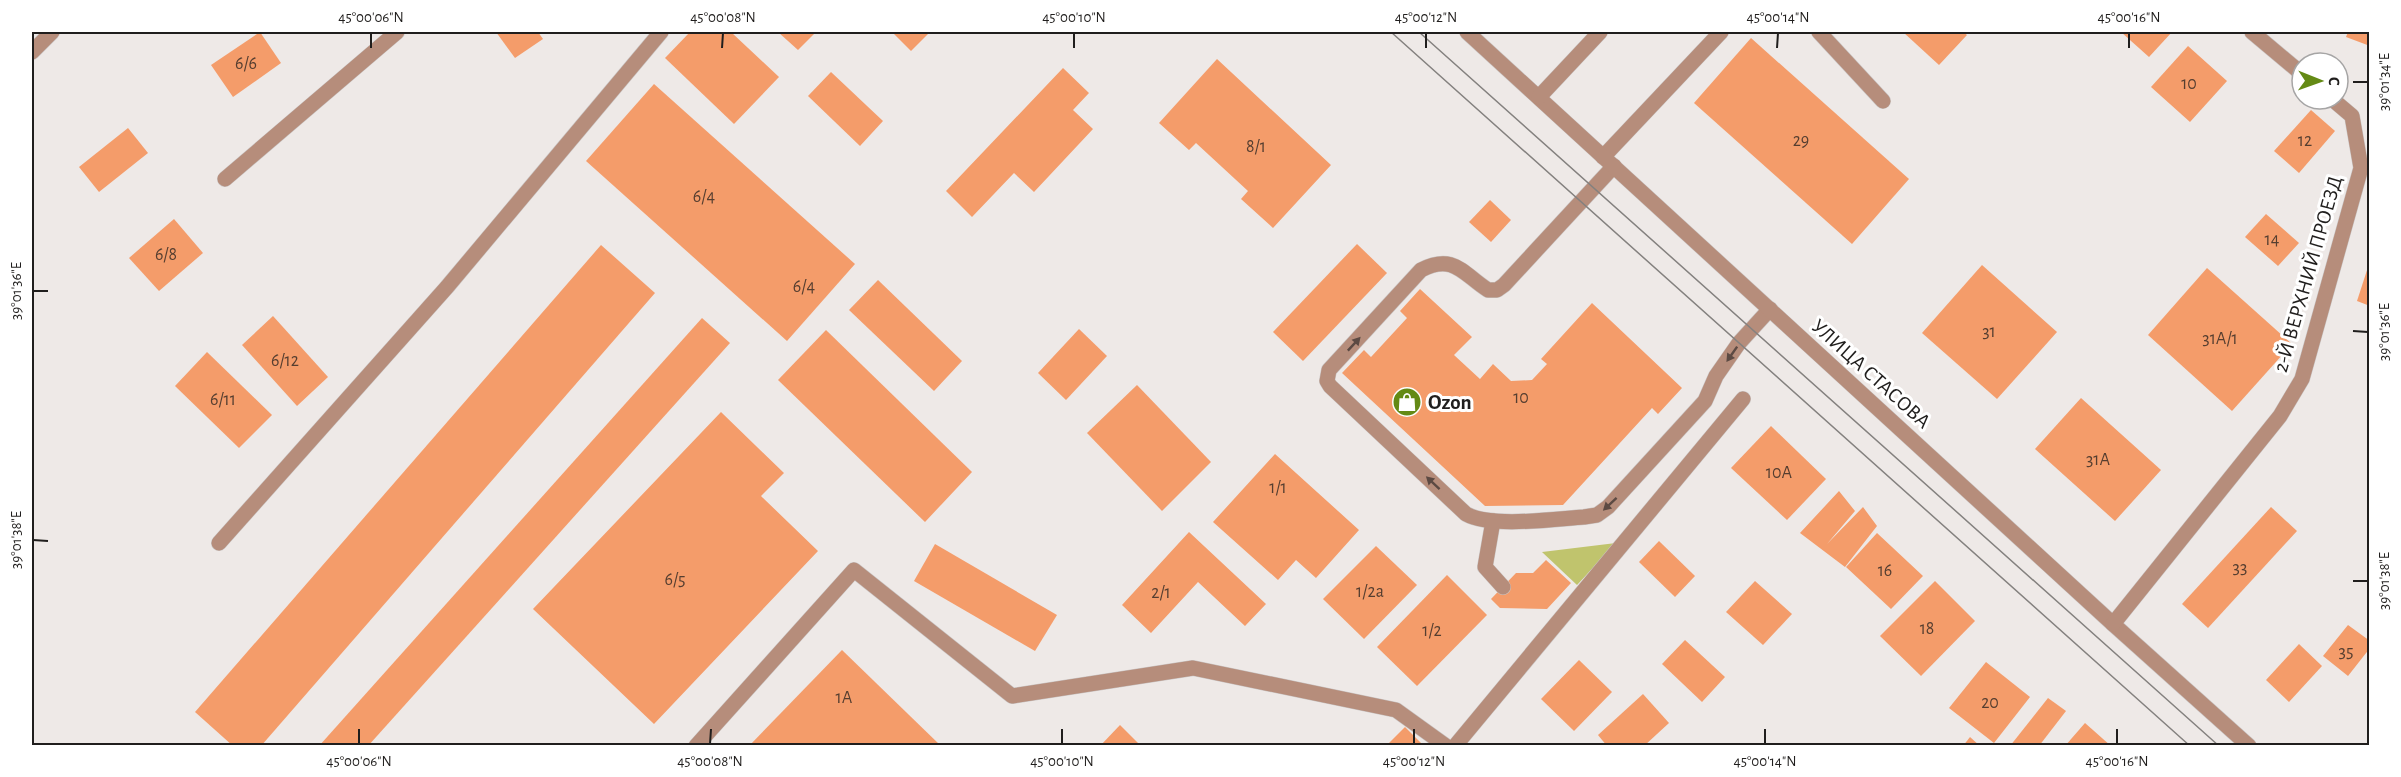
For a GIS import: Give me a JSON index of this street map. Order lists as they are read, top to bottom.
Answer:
{
  "streets": {
    "street": ["2-Й ВЕРХНИЙ ПРОЕЗД", "УЛИЦА СТАСОВА"]
  },
  "crossings": [
    ["2-Й ВЕРХНИЙ ПРОЕЗД", "УЛИЦА СТАСОВА"]
  ],
  "places": {
    "shop": ["Ozon"]
  },
  "house_numbers": [
    "6/6",
    "10",
    "29",
    "12",
    "8/1",
    "6/4",
    "14",
    "6/8",
    "6/4",
    "31",
    "31А/1",
    "6/12",
    "10",
    "6/11",
    "31А",
    "10А",
    "1/1",
    "33",
    "16",
    "6/5",
    "1/2а",
    "2/1",
    "18",
    "1/2",
    "35",
    "1А",
    "20"
  ],
  "north": "right",
  "coordinates": [
    "45°00'06\"N",
    "45°00'08\"N",
    "45°00'10\"N",
    "45°00'12\"N",
    "45°00'14\"N",
    "45°00'16\"N",
    "39°01'34\"E",
    "39°01'36\"E",
    "39°01'38\"E"
  ]
}
